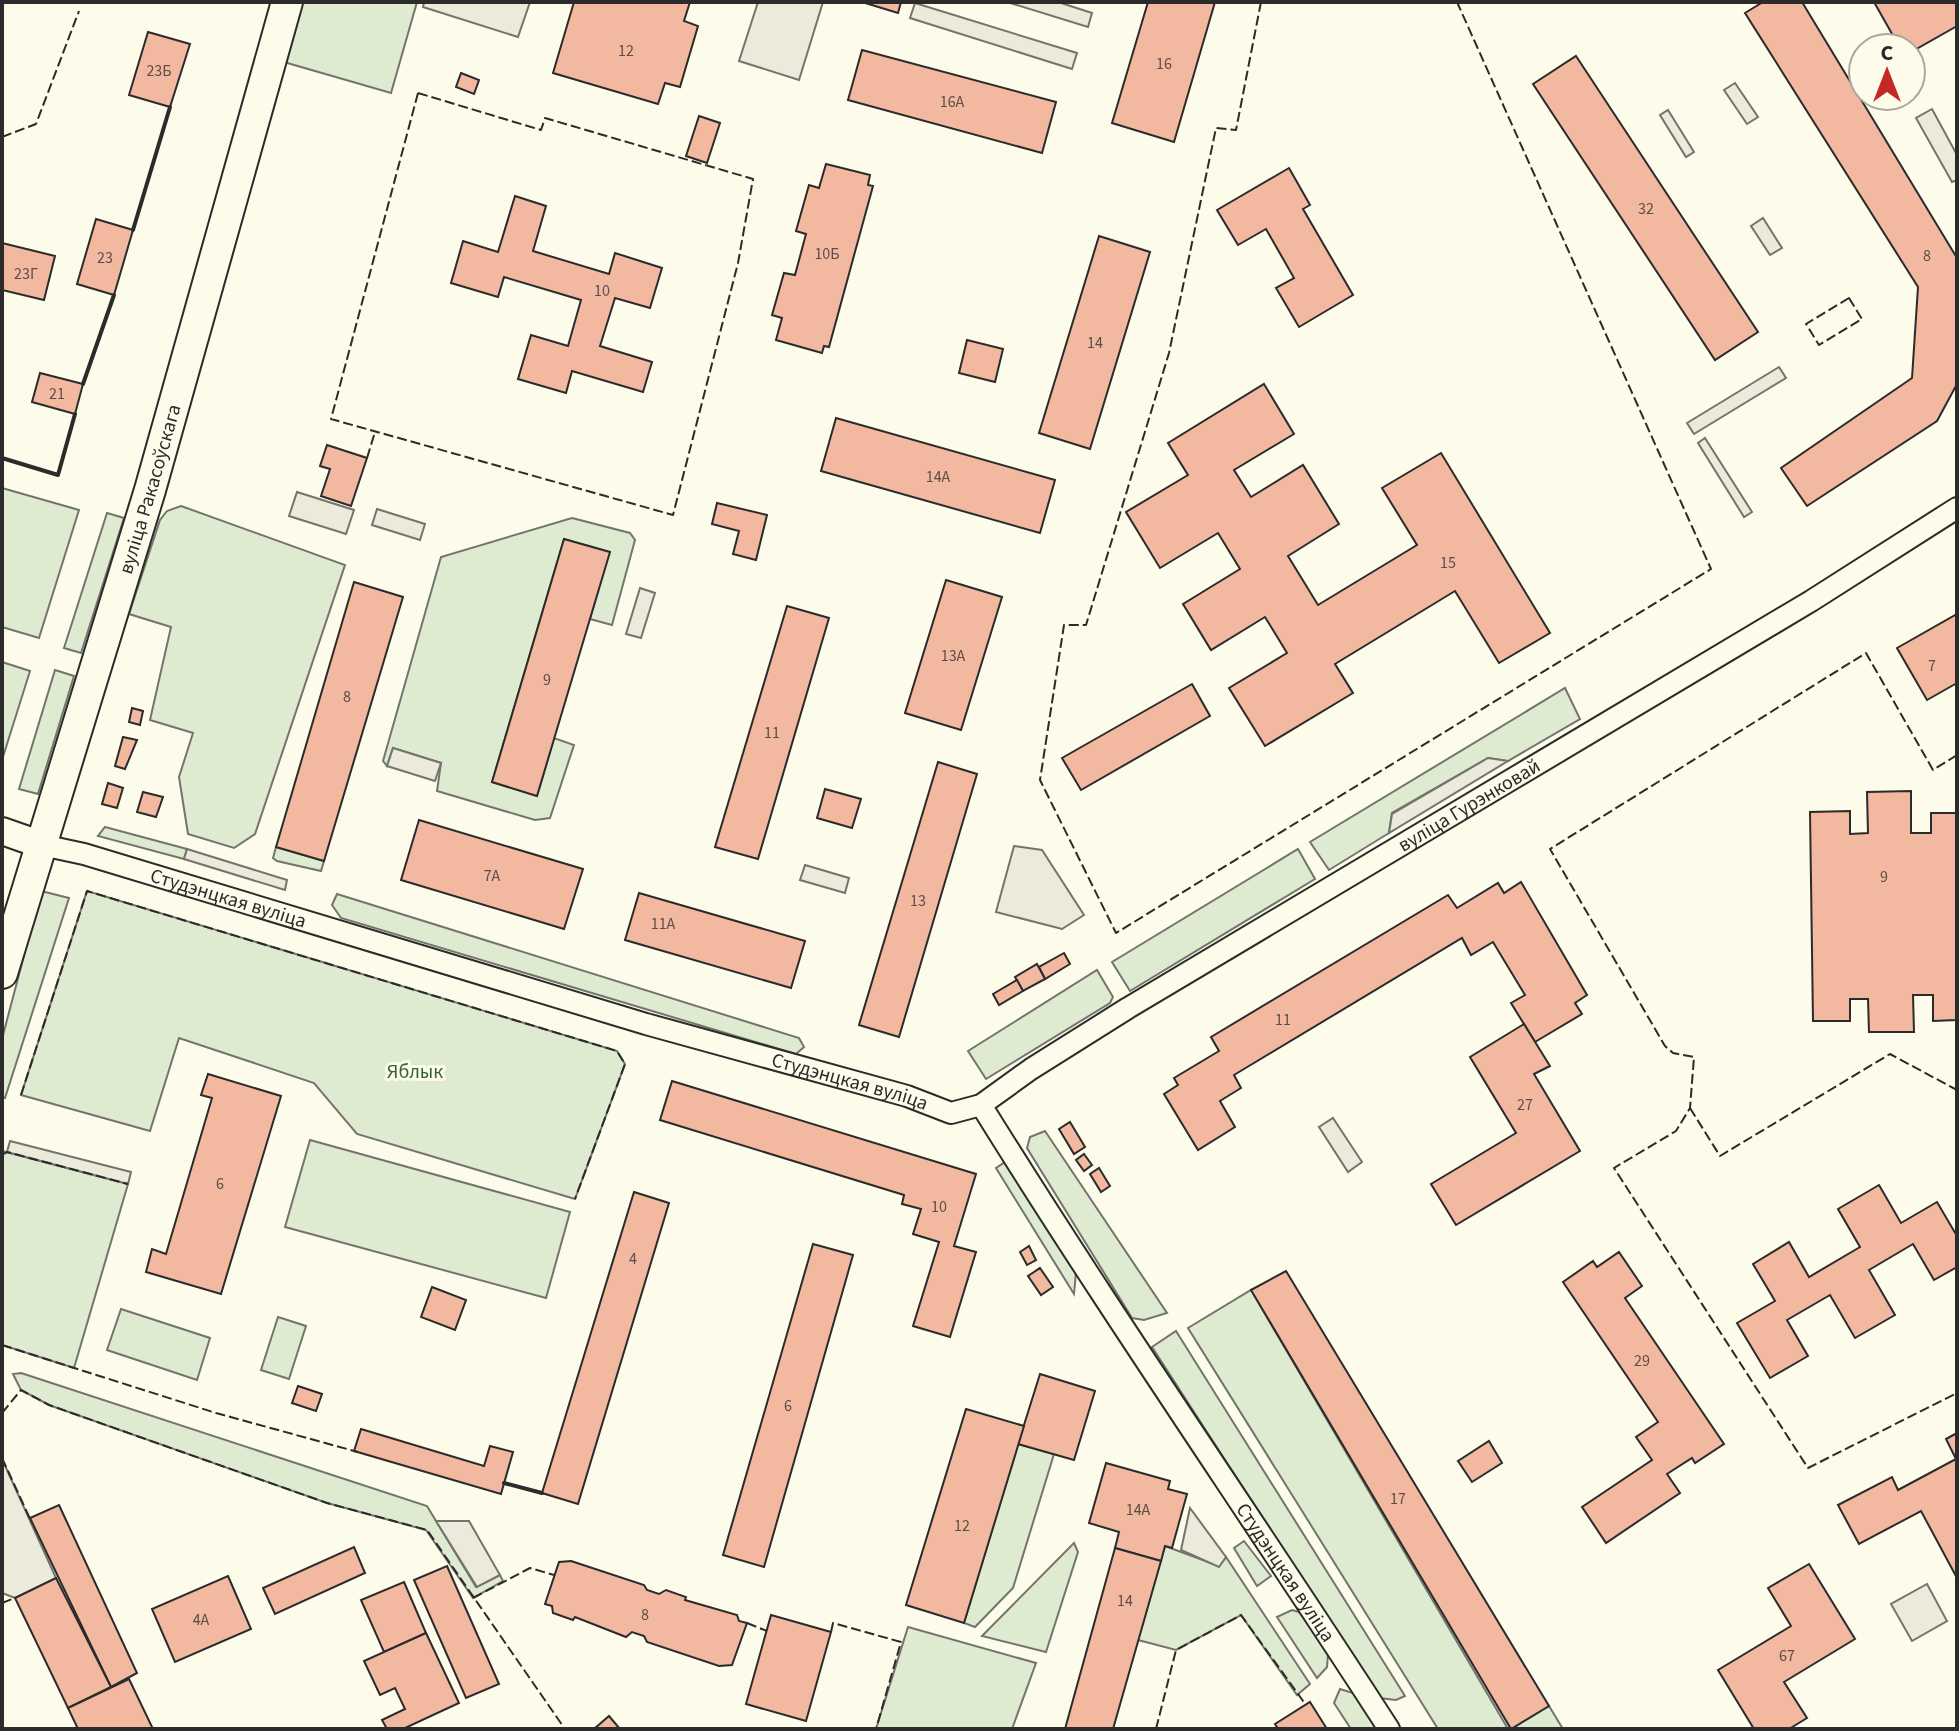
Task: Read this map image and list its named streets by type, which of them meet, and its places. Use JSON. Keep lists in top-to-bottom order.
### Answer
{
  "streets": {
    "main road": ["вуліца Ракасоўскага"],
    "street": ["вуліца Гурэнковай", "Студэнцкая вуліца"]
  },
  "crossings": [
    ["вуліца Ракасоўскага", "Студэнцкая вуліца"],
    ["вуліца Гурэнковай", "Студэнцкая вуліца"]
  ],
  "parks": ["Яблык"],
  "house_numbers": [
    "12",
    "16",
    "23Б",
    "16А",
    "32",
    "10Б",
    "8",
    "23",
    "23Г",
    "10",
    "14",
    "21",
    "14А",
    "15",
    "13А",
    "7",
    "9",
    "8",
    "11",
    "7А",
    "9",
    "13",
    "11А",
    "11",
    "27",
    "6",
    "10",
    "4",
    "29",
    "6",
    "17",
    "14А",
    "12",
    "14",
    "8",
    "4А",
    "67"
  ],
  "north": "top"
}
